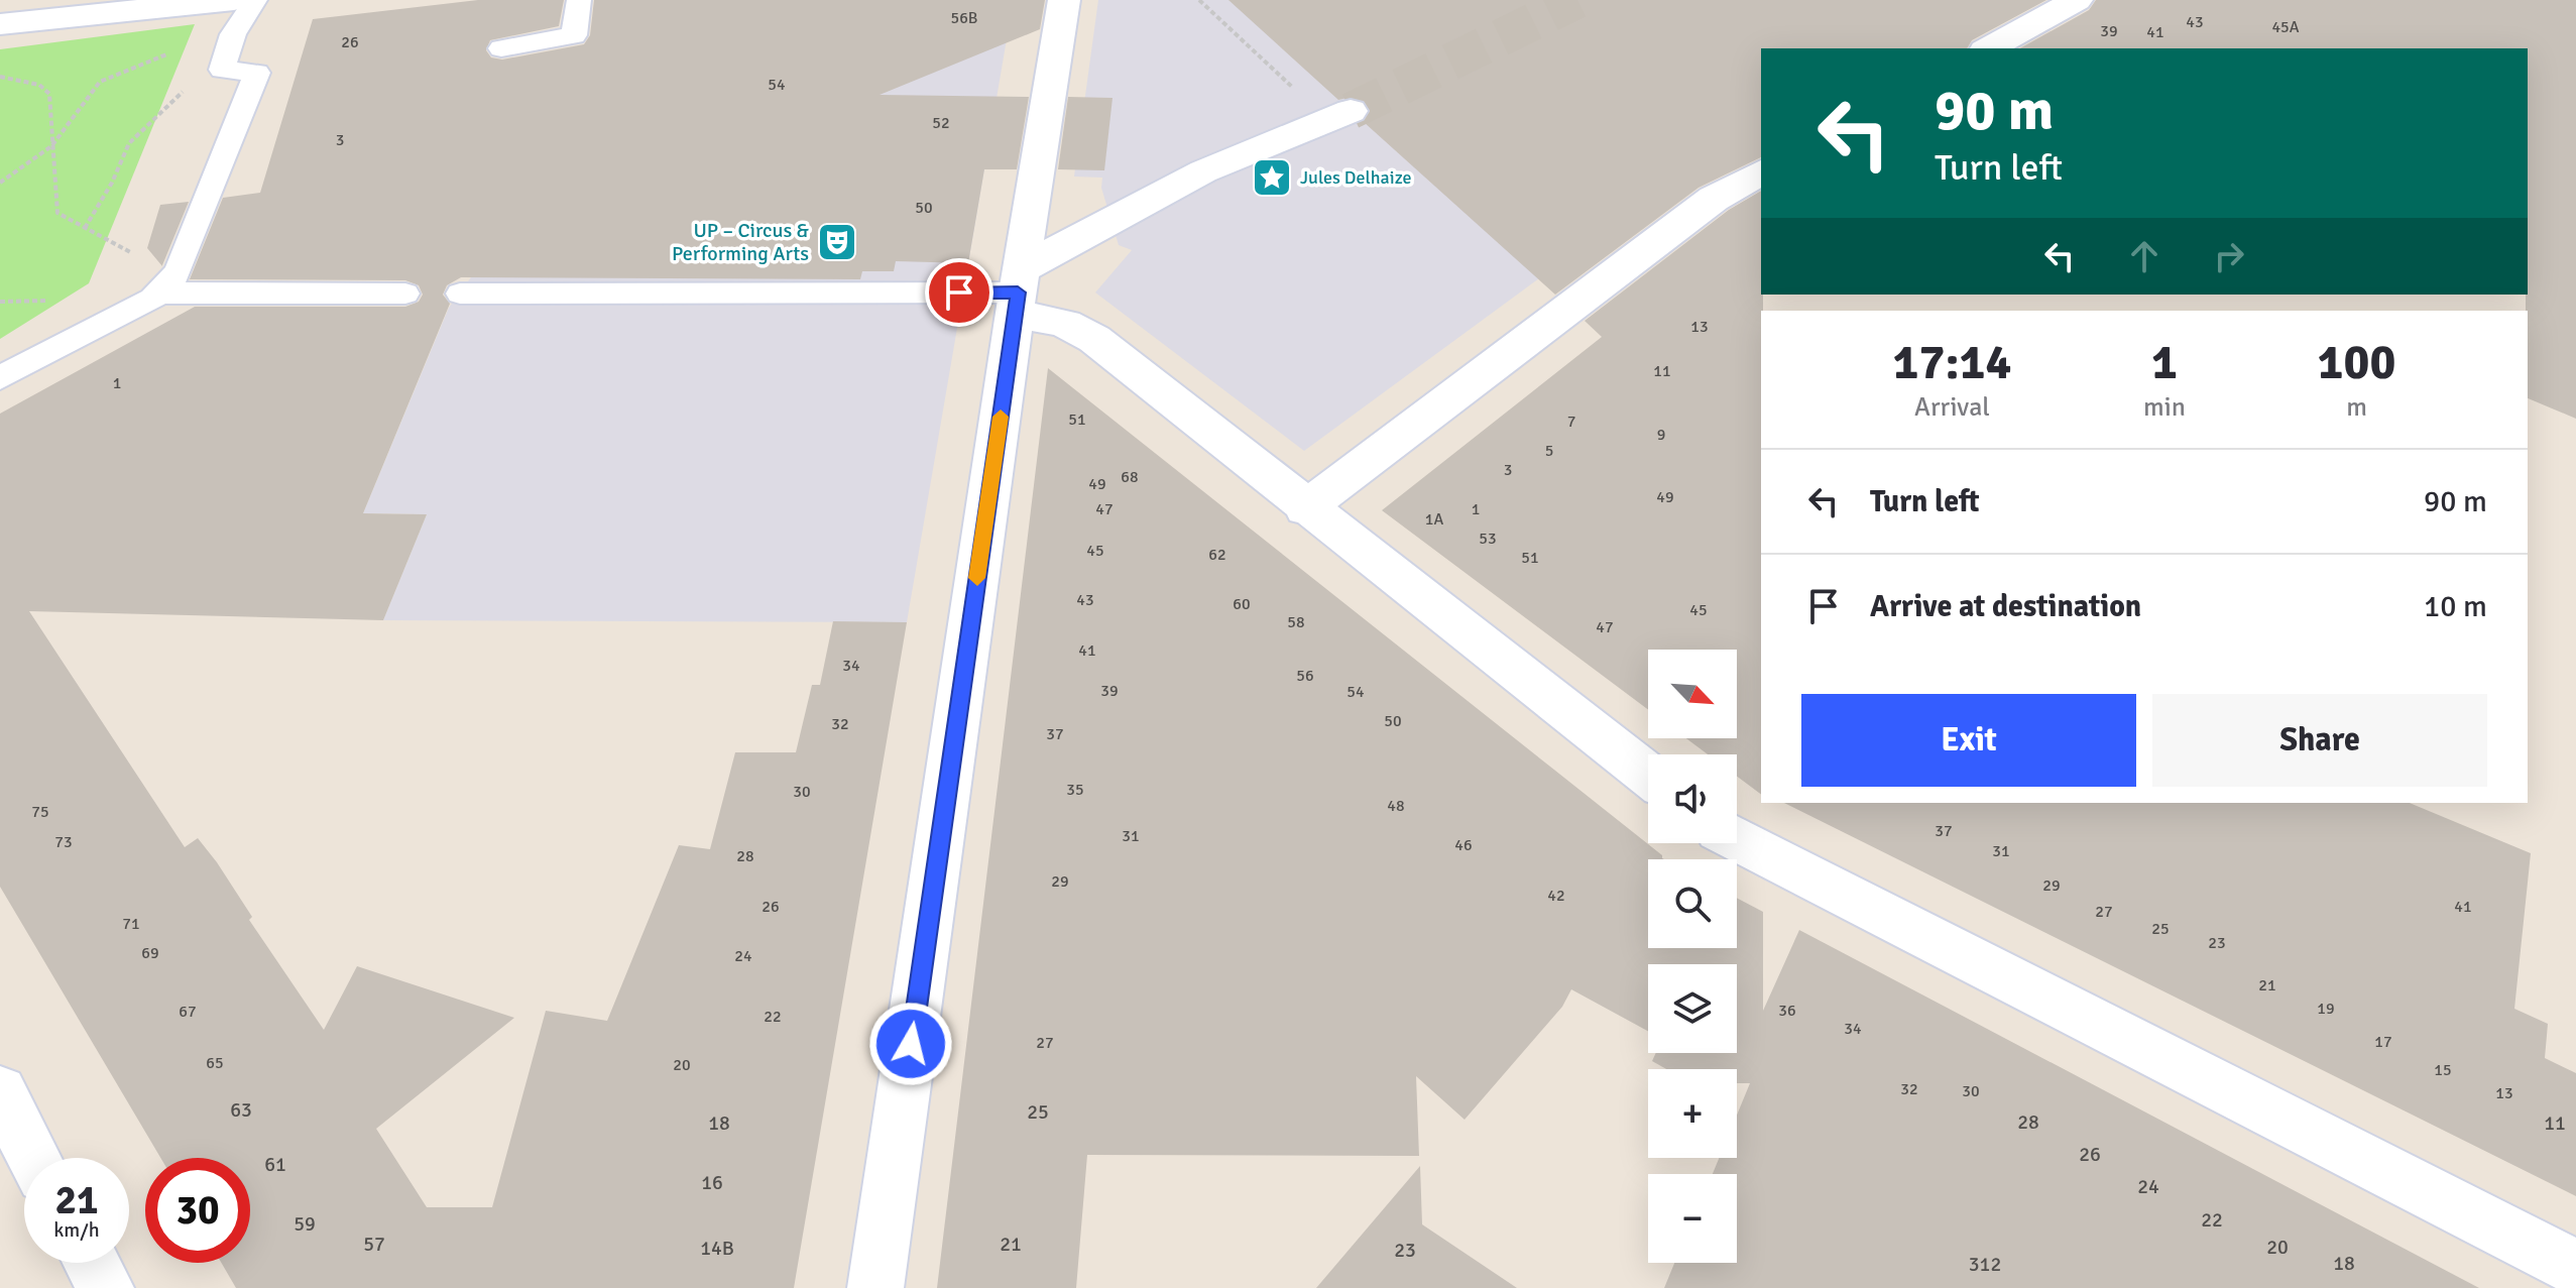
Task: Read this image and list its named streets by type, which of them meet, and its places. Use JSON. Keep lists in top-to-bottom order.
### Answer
{
  "places": {
    "place": ["Jules Delhaize"],
    "theatre": ["UP – Circus & Performing Arts"]
  },
  "house_numbers": [
    "56B",
    "43",
    "45A",
    "39",
    "41",
    "26",
    "54",
    "52",
    "3",
    "50",
    "13",
    "11",
    "1",
    "51",
    "7",
    "9",
    "5",
    "3",
    "68",
    "49",
    "49",
    "47",
    "1",
    "1A",
    "53",
    "45",
    "62",
    "51",
    "43",
    "60",
    "45",
    "58",
    "47",
    "41",
    "34",
    "56",
    "39",
    "54",
    "50",
    "32",
    "37",
    "35",
    "30",
    "48",
    "75",
    "37",
    "31",
    "73",
    "46",
    "31",
    "28",
    "29",
    "29",
    "42",
    "26",
    "41",
    "27",
    "71",
    "25",
    "23",
    "69",
    "24",
    "21",
    "19",
    "36",
    "67",
    "22",
    "34",
    "17",
    "27",
    "65",
    "20",
    "15",
    "32",
    "30",
    "13",
    "63",
    "25",
    "28",
    "18",
    "11",
    "26",
    "61",
    "16",
    "24",
    "22",
    "59",
    "57",
    "21",
    "20",
    "14B",
    "23",
    "18",
    "312"
  ],
  "north": "bottom right",
  "page": {
    "turn": ["90 m", "Turn left"],
    "eta": [
      "17:14",
      "Arrival",
      "1",
      "min",
      "100",
      "m"
    ],
    "list": [
      {
        "name": "Turn left",
        "value": "90 m"
      },
      {
        "name": "Arrive at destination",
        "value": "10 m"
      }
    ],
    "map_buttons": ["+", "−"],
    "buttons": ["Exit", "Share"],
    "speed": "21 km/h",
    "limit": "30"
  }
}
